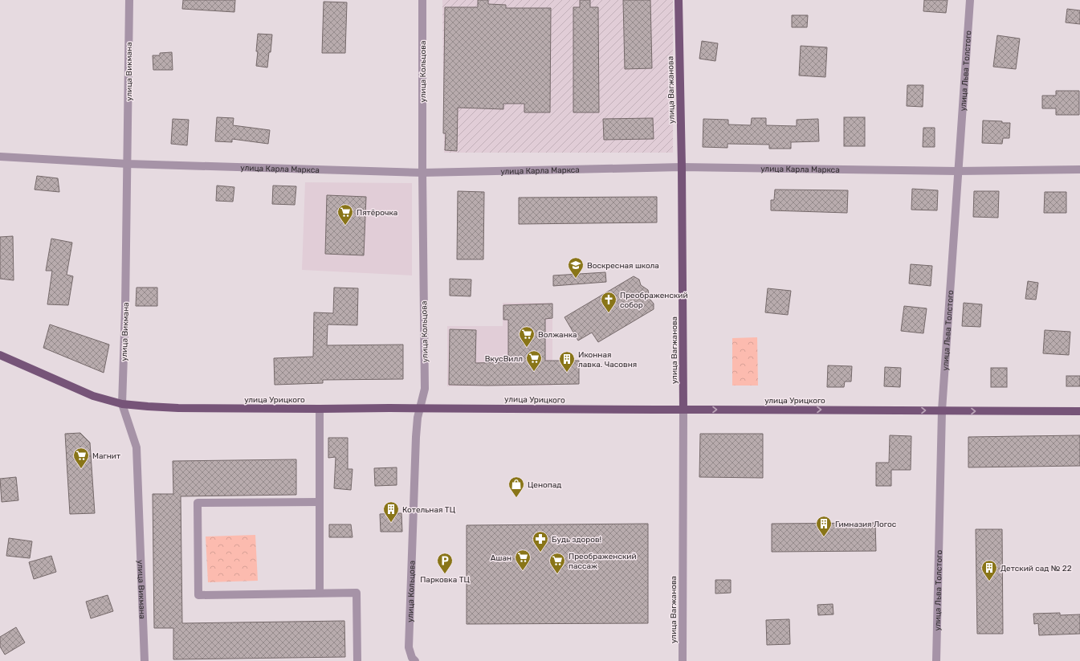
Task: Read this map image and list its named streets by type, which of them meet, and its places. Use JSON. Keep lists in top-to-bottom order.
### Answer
{
  "streets": {
    "main road": ["улица Вагжанова", "улица Урицкого"],
    "street": [
      "улица Льва Толстого",
      "улица Викмана",
      "улица Кольцова",
      "улица Карла Маркса"
    ]
  },
  "crossings": [
    ["улица Льва Толстого", "улица Карла Маркса"],
    ["улица Льва Толстого", "улица Урицкого"],
    ["улица Викмана", "улица Карла Маркса"],
    ["улица Викмана", "улица Урицкого"],
    ["улица Кольцова", "улица Карла Маркса"],
    ["улица Кольцова", "улица Урицкого"],
    ["улица Вагжанова", "улица Карла Маркса"],
    ["улица Вагжанова", "улица Урицкого"]
  ],
  "one_way": ["улица Урицкого"],
  "places": {
    "supermarket": [
      "Пятёрочка",
      "Волжанка",
      "ВкусВилл",
      "Магнит",
      "Ашан",
      "Преображенский пассаж"
    ],
    "school or university": ["Воскресная школа"],
    "church": ["Преображенский собор"],
    "building": [
      "Иконная лавка. Часовня",
      "Котельная ТЦ",
      "Гимназия Логос",
      "Детский сад № 22"
    ],
    "shop": ["Ценопад"],
    "pharmacy": ["Будь здоров!"],
    "parking": ["Парковка ТЦ"]
  }
}
